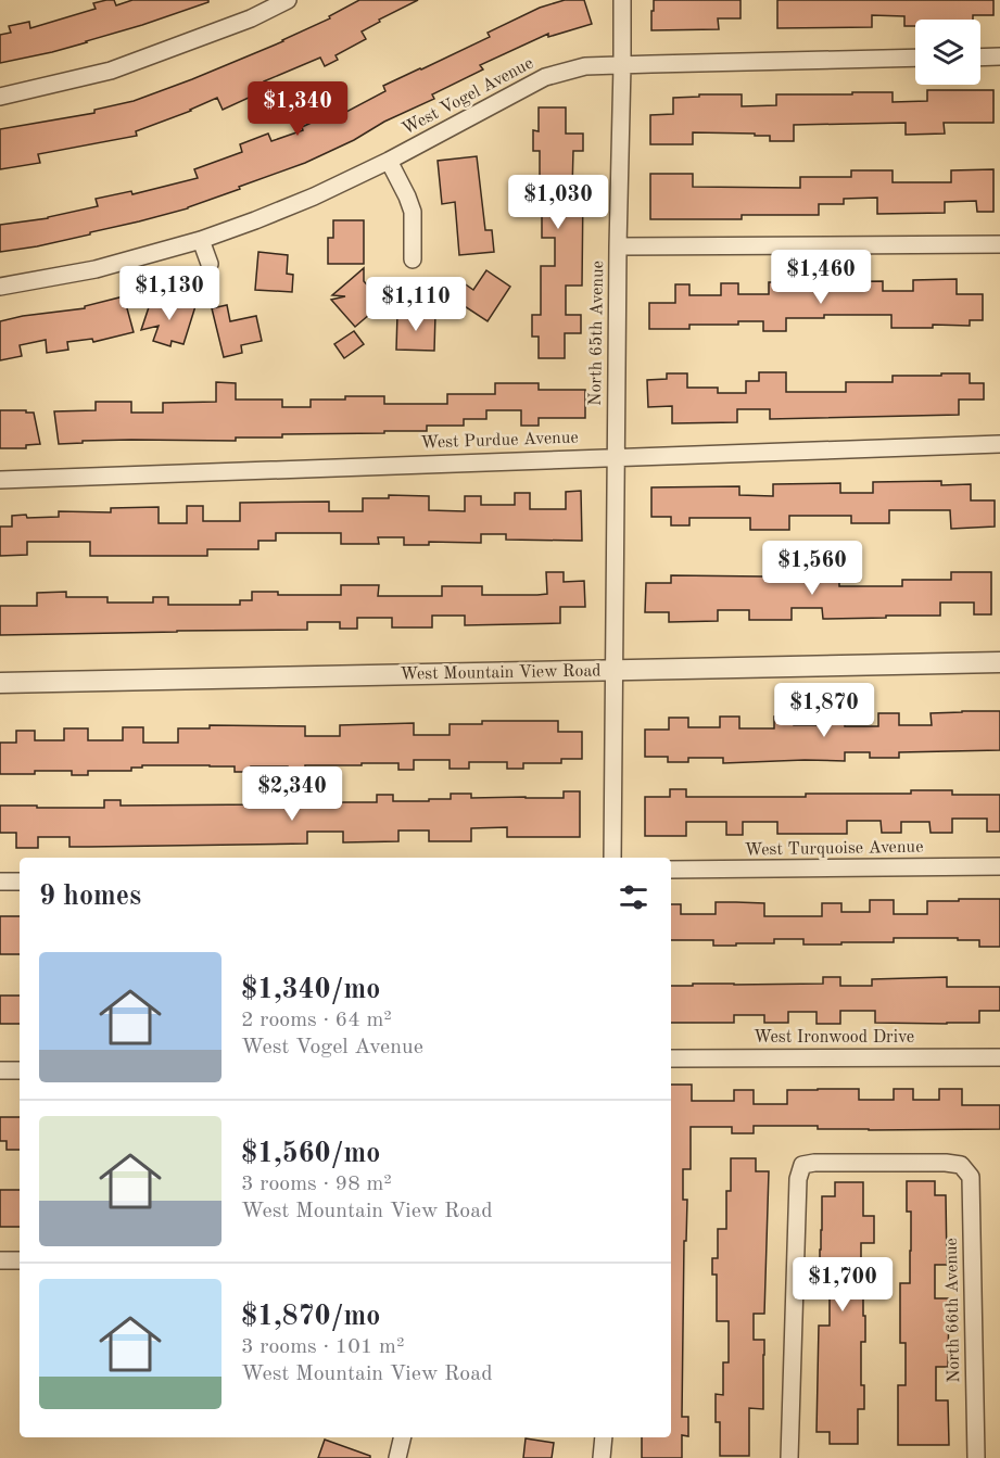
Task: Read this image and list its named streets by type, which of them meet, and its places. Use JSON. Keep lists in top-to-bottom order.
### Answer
{
  "streets": {
    "street": [
      "West Vogel Avenue",
      "North 65th Avenue",
      "West Purdue Avenue",
      "West Mountain View Road",
      "West Turquoise Avenue",
      "West Ironwood Drive",
      "North 66th Avenue"
    ]
  },
  "crossings": [
    ["West Vogel Avenue", "North 65th Avenue"],
    ["North 65th Avenue", "West Purdue Avenue"],
    ["North 65th Avenue", "West Mountain View Road"]
  ],
  "page": {
    "price": [
      "$1,340",
      "$1,030",
      "$1,460",
      "$1,130",
      "$1,110",
      "$1,560",
      "$1,870",
      "$2,340",
      "$1,700"
    ],
    "heading": "9 homes",
    "list": [
      {
        "name": "$1,340/mo",
        "note": "2 rooms · 64 m² · West Vogel Avenue"
      },
      {
        "name": "$1,560/mo",
        "note": "3 rooms · 98 m² · West Mountain View Road"
      },
      {
        "name": "$1,870/mo",
        "note": "3 rooms · 101 m² · West Mountain View Road"
      }
    ]
  }
}
